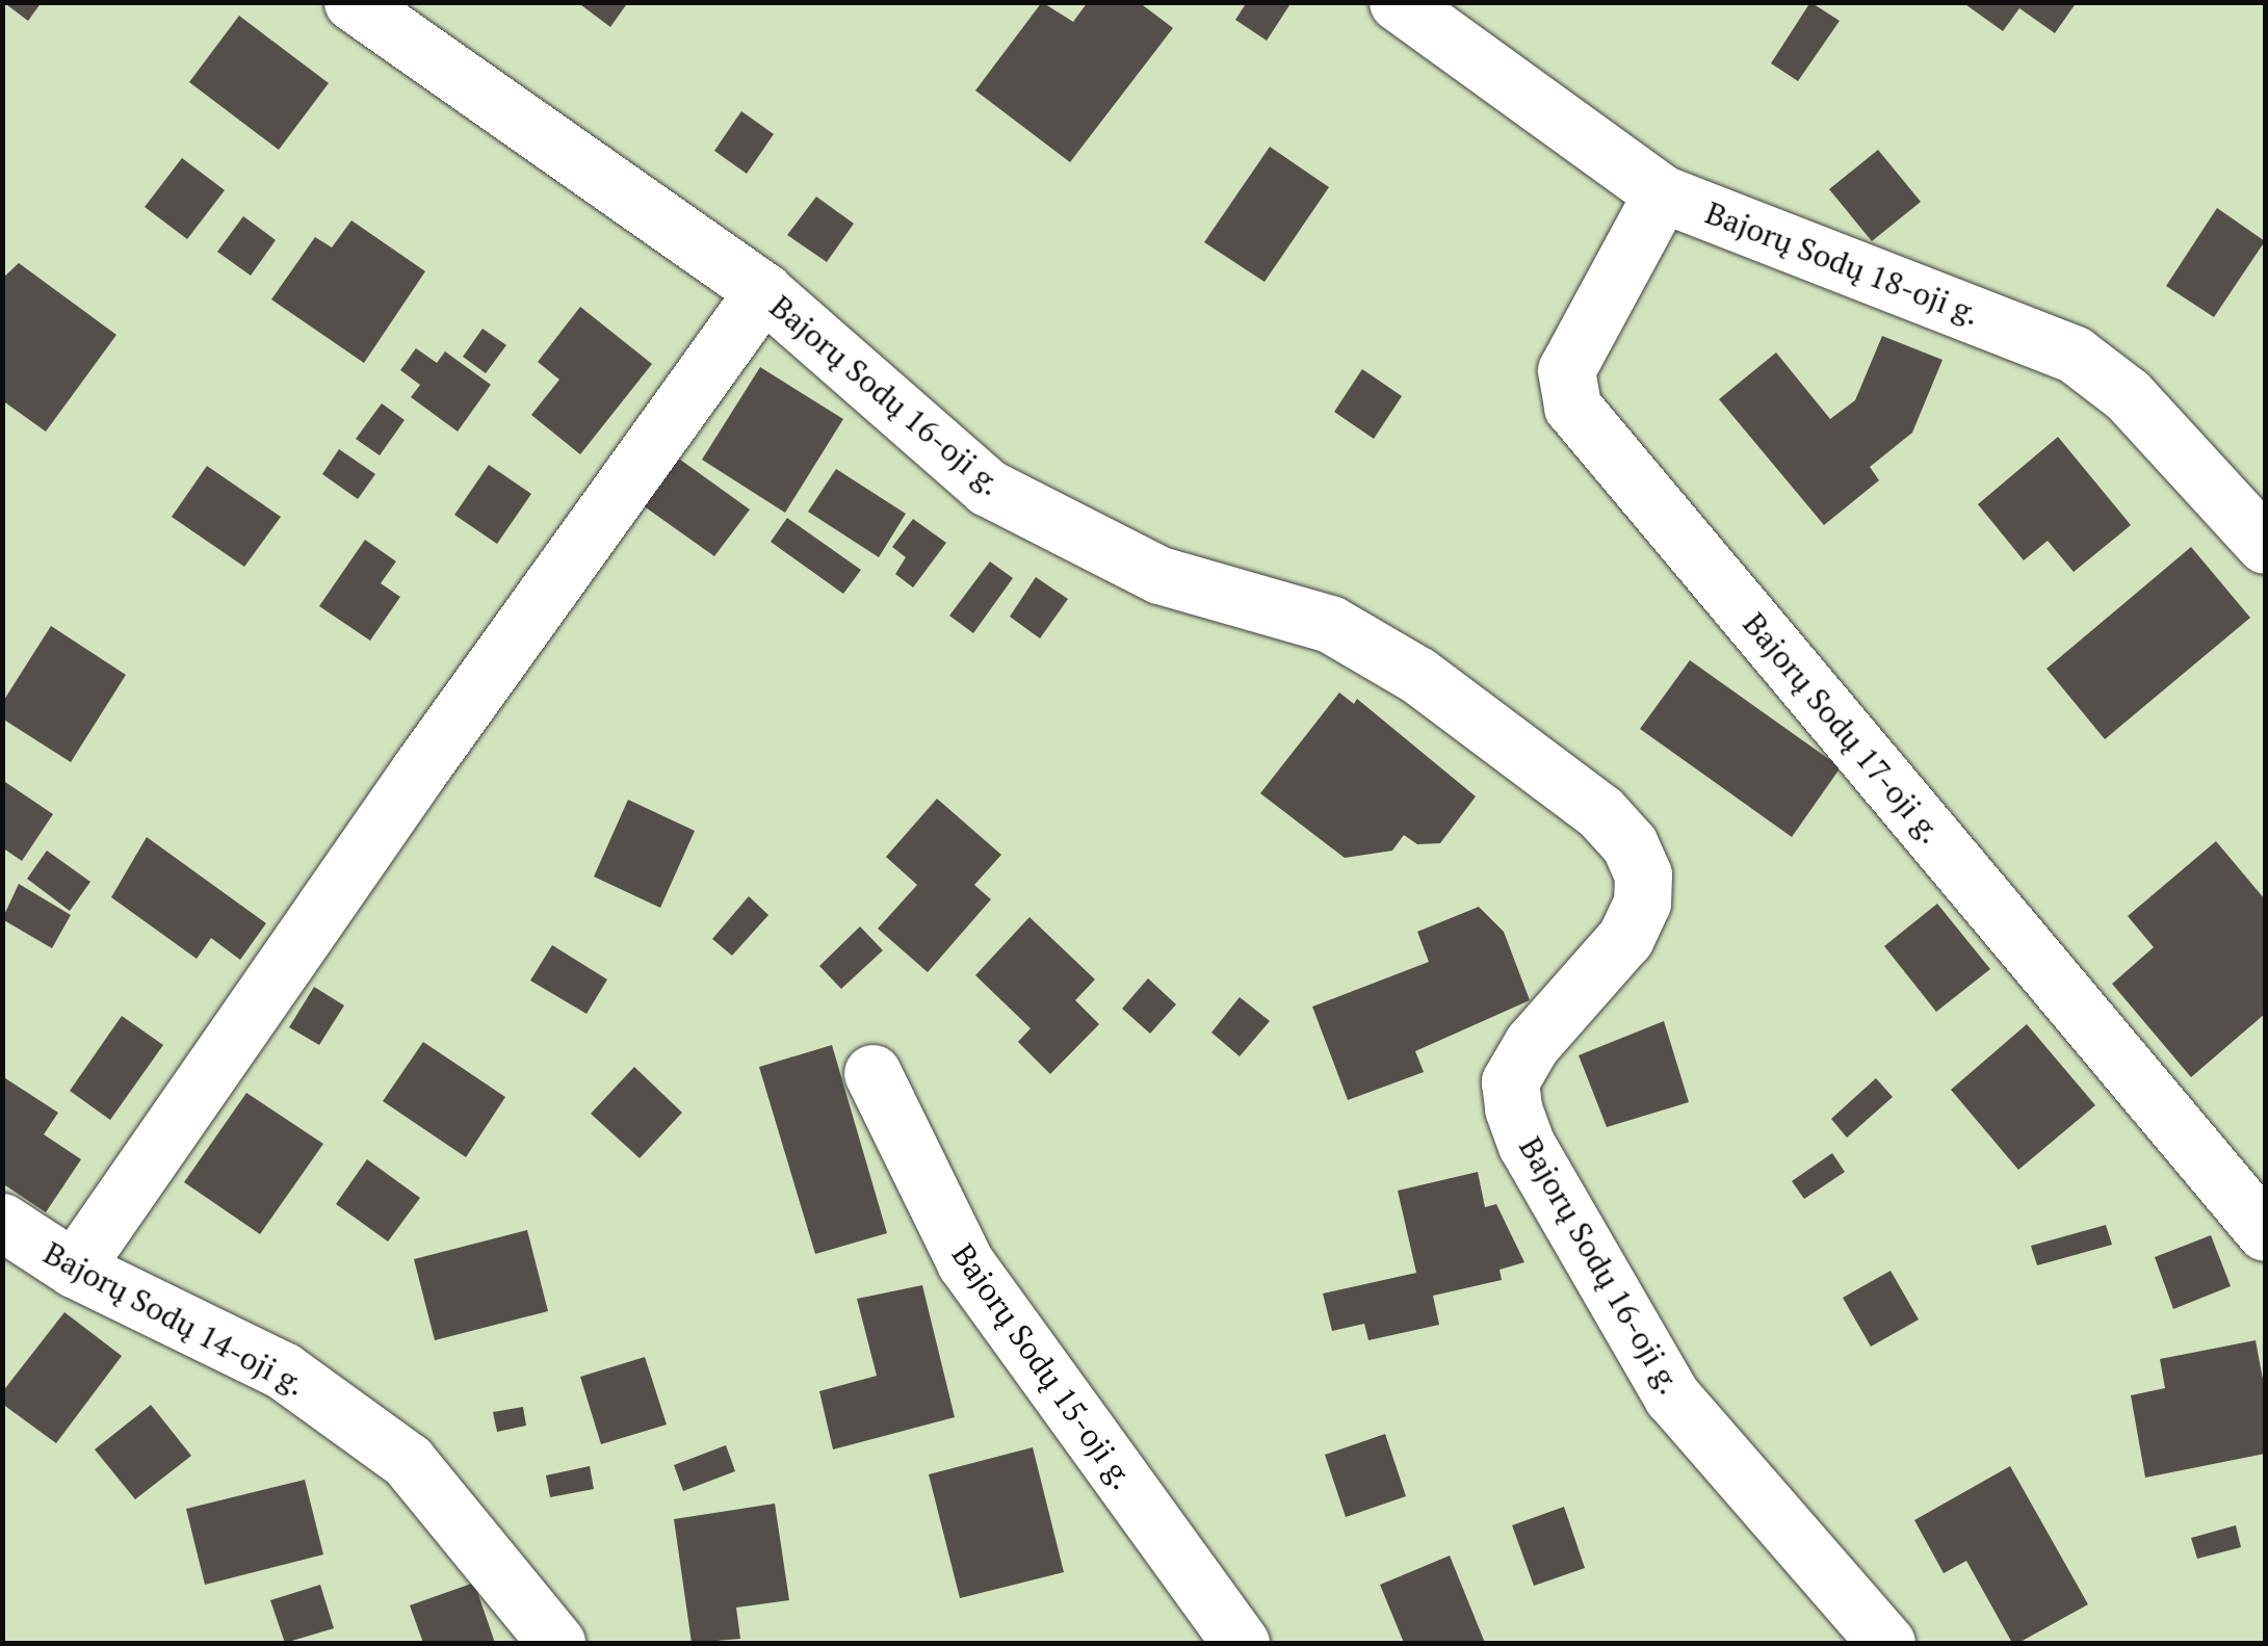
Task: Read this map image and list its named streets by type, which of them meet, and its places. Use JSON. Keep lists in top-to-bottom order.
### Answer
{
  "streets": {
    "street": [
      "Bajorų Sodų 18-oji g.",
      "Bajorų Sodų 16-oji g.",
      "Bajorų Sodų 17-oji g.",
      "Bajorų Sodų 14-oji g.",
      "Bajorų Sodų 15-oji g."
    ]
  },
  "crossings": [
    ["Bajorų Sodų 18-oji g.", "Bajorų Sodų 17-oji g."]
  ]
}
